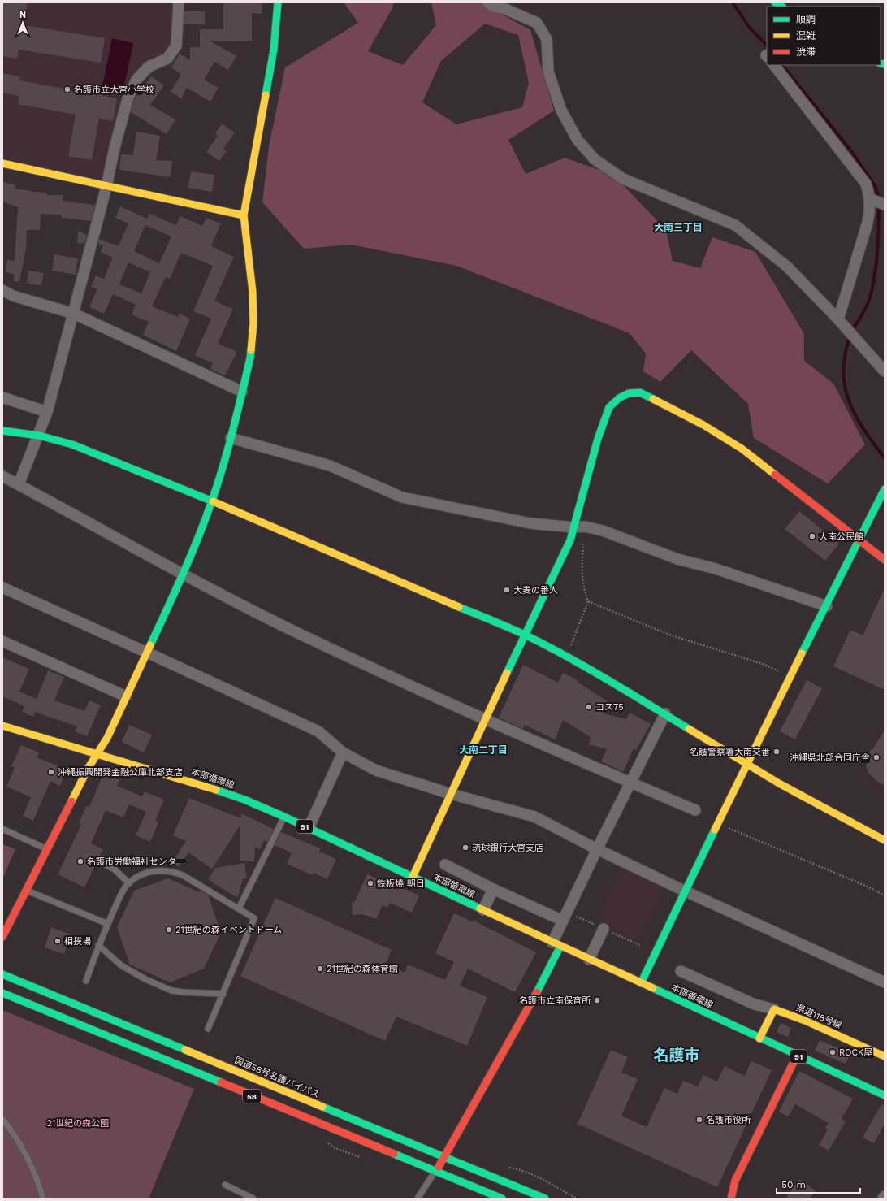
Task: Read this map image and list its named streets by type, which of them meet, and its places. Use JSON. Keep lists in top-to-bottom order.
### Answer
{
  "streets": {
    "main road": [
      "本部循環線",
      "91",
      "県道118号線",
      "国道58号名護バイパス",
      "58"
    ]
  },
  "districts": ["大南三丁目", "大南二丁目", "名護市"],
  "parks": ["21世紀の森公園"],
  "places": [
    "名護市立大宮小学校",
    "大南公民館",
    "大麦の番人",
    "コス75",
    "名護警察署大南交番",
    "沖縄県北部合同庁舎",
    "沖縄振興開発金融公庫北部支店",
    "琉球銀行大宮支店",
    "名護市労働福祉センター",
    "鉄板燒 朝日",
    "21世紀の森イベントドーム",
    "相撲場",
    "21世紀の森体育館",
    "名護市立南保育所",
    "ROCK屋",
    "名護市役所"
  ],
  "legend": ["順調", "混雑", "渋滞"],
  "scale_bar": "50 m",
  "north": "top"
}
